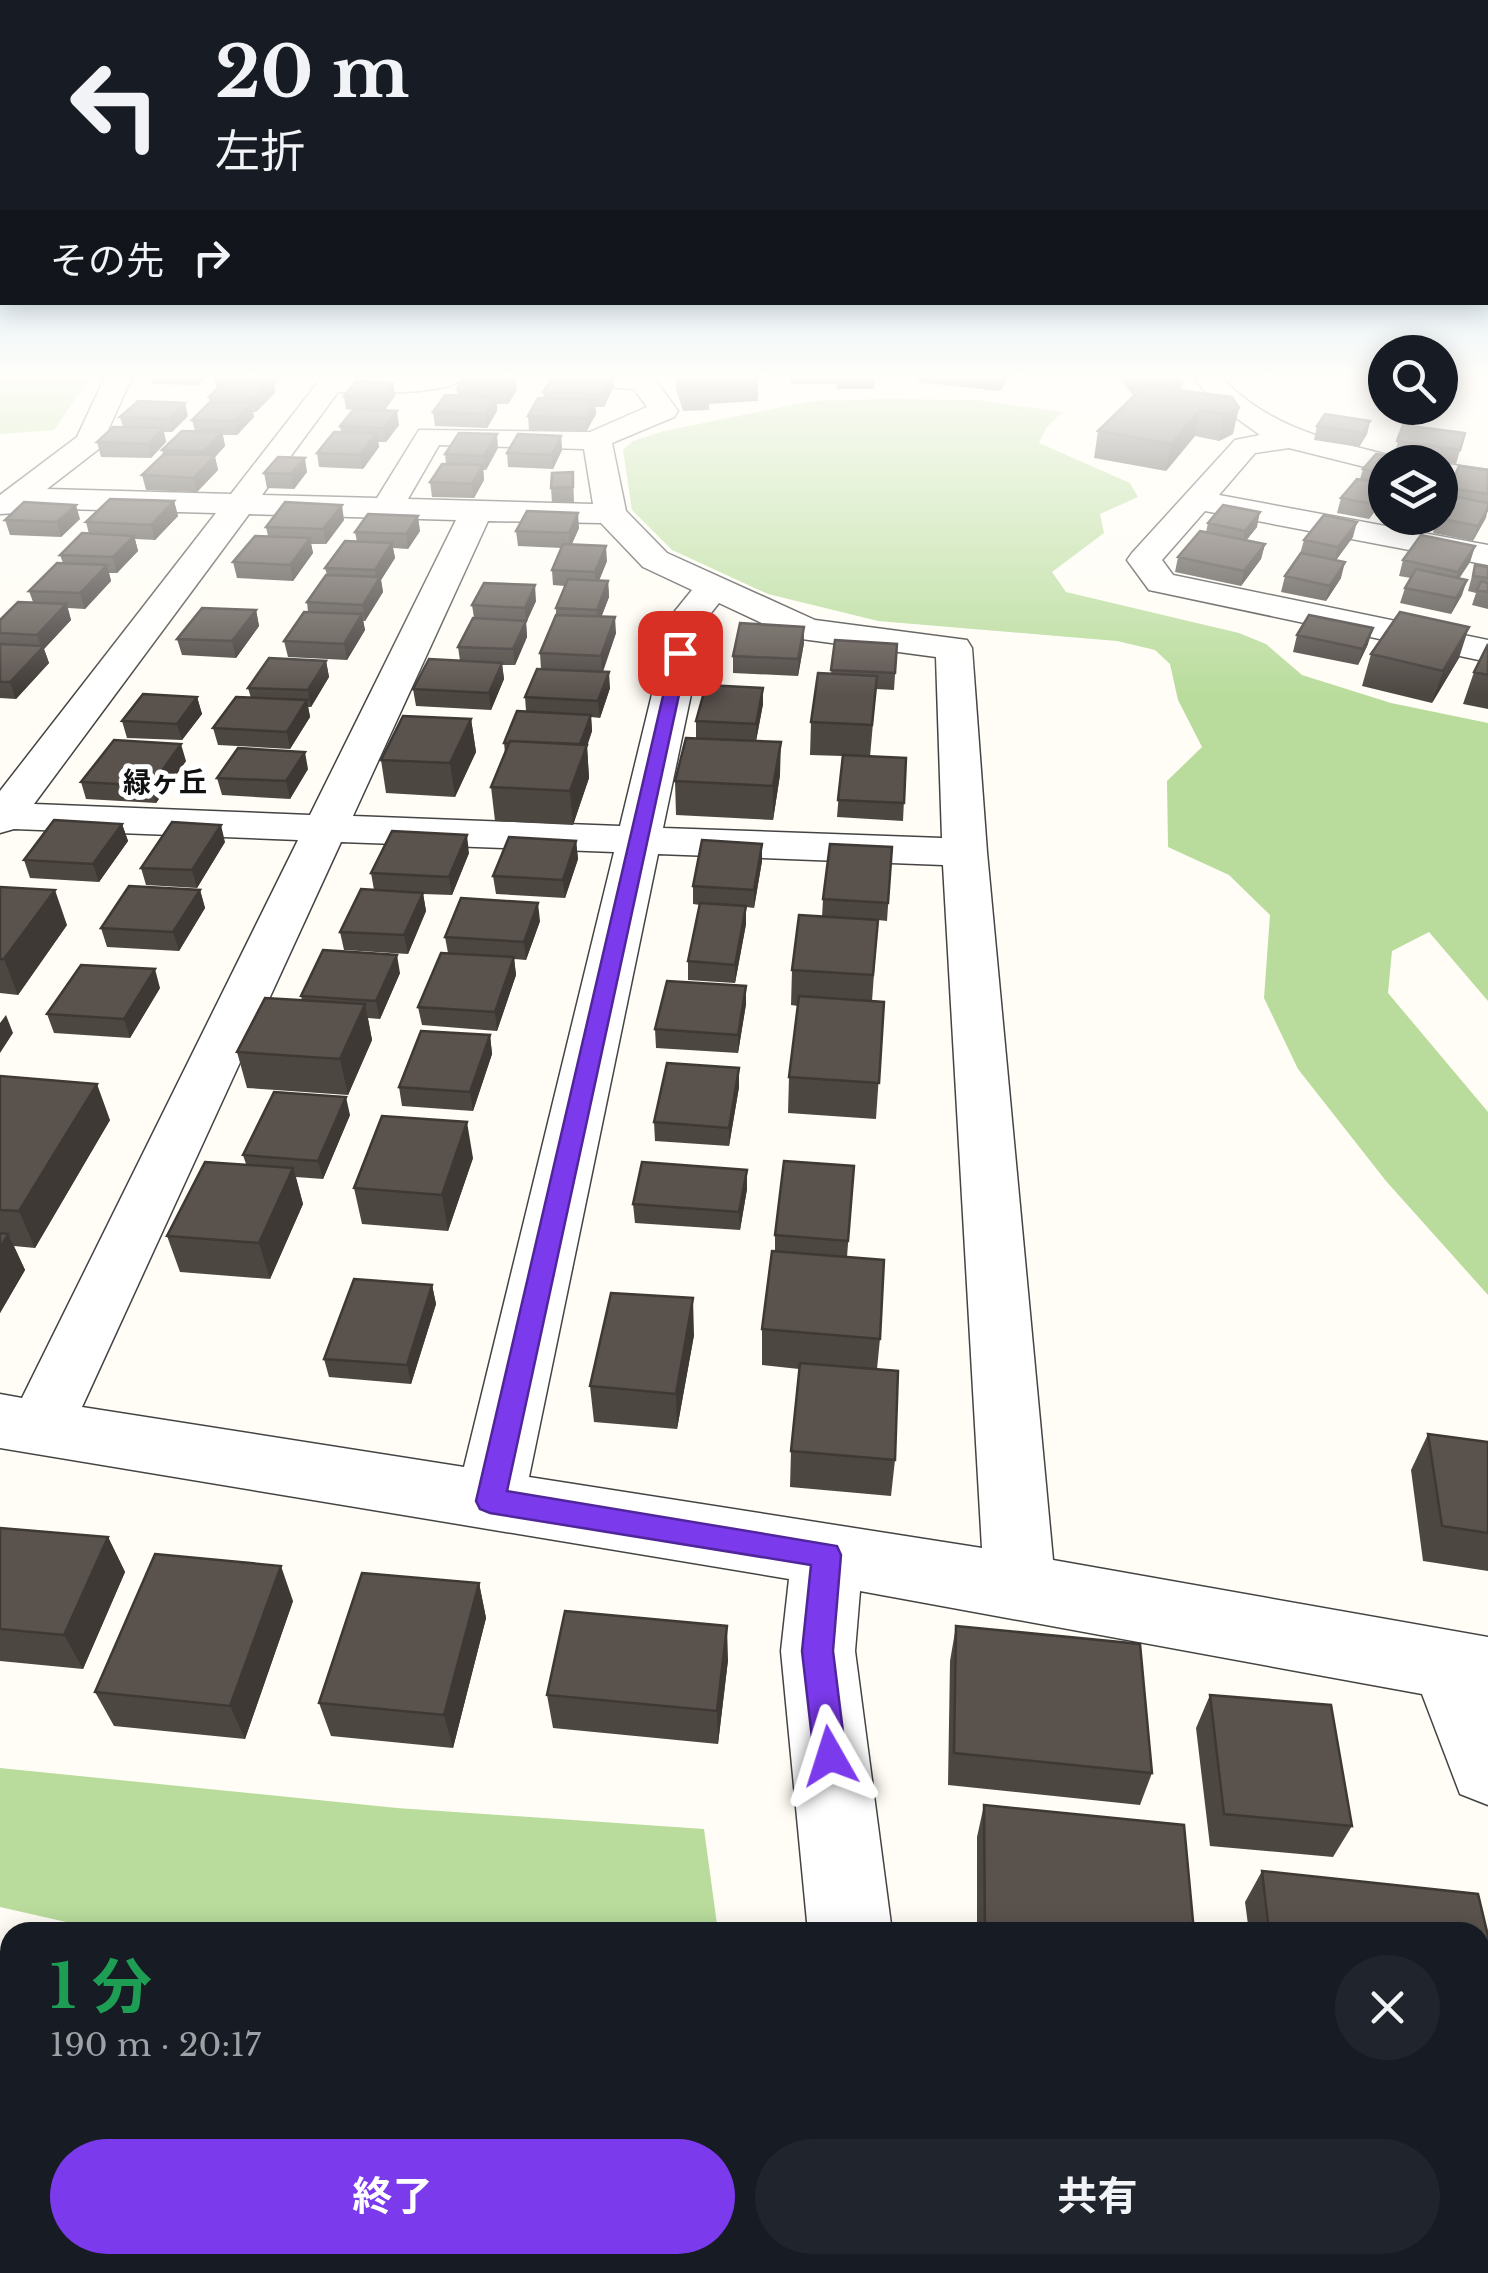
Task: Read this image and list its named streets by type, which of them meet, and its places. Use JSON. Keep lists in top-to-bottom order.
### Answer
{
  "districts": ["緑ヶ丘"],
  "page": {
    "turn": ["20 m", "左折"],
    "then": "その先",
    "heading": ["1 分", "190 m · 20:17"],
    "buttons": ["終了", "共有"]
  }
}
